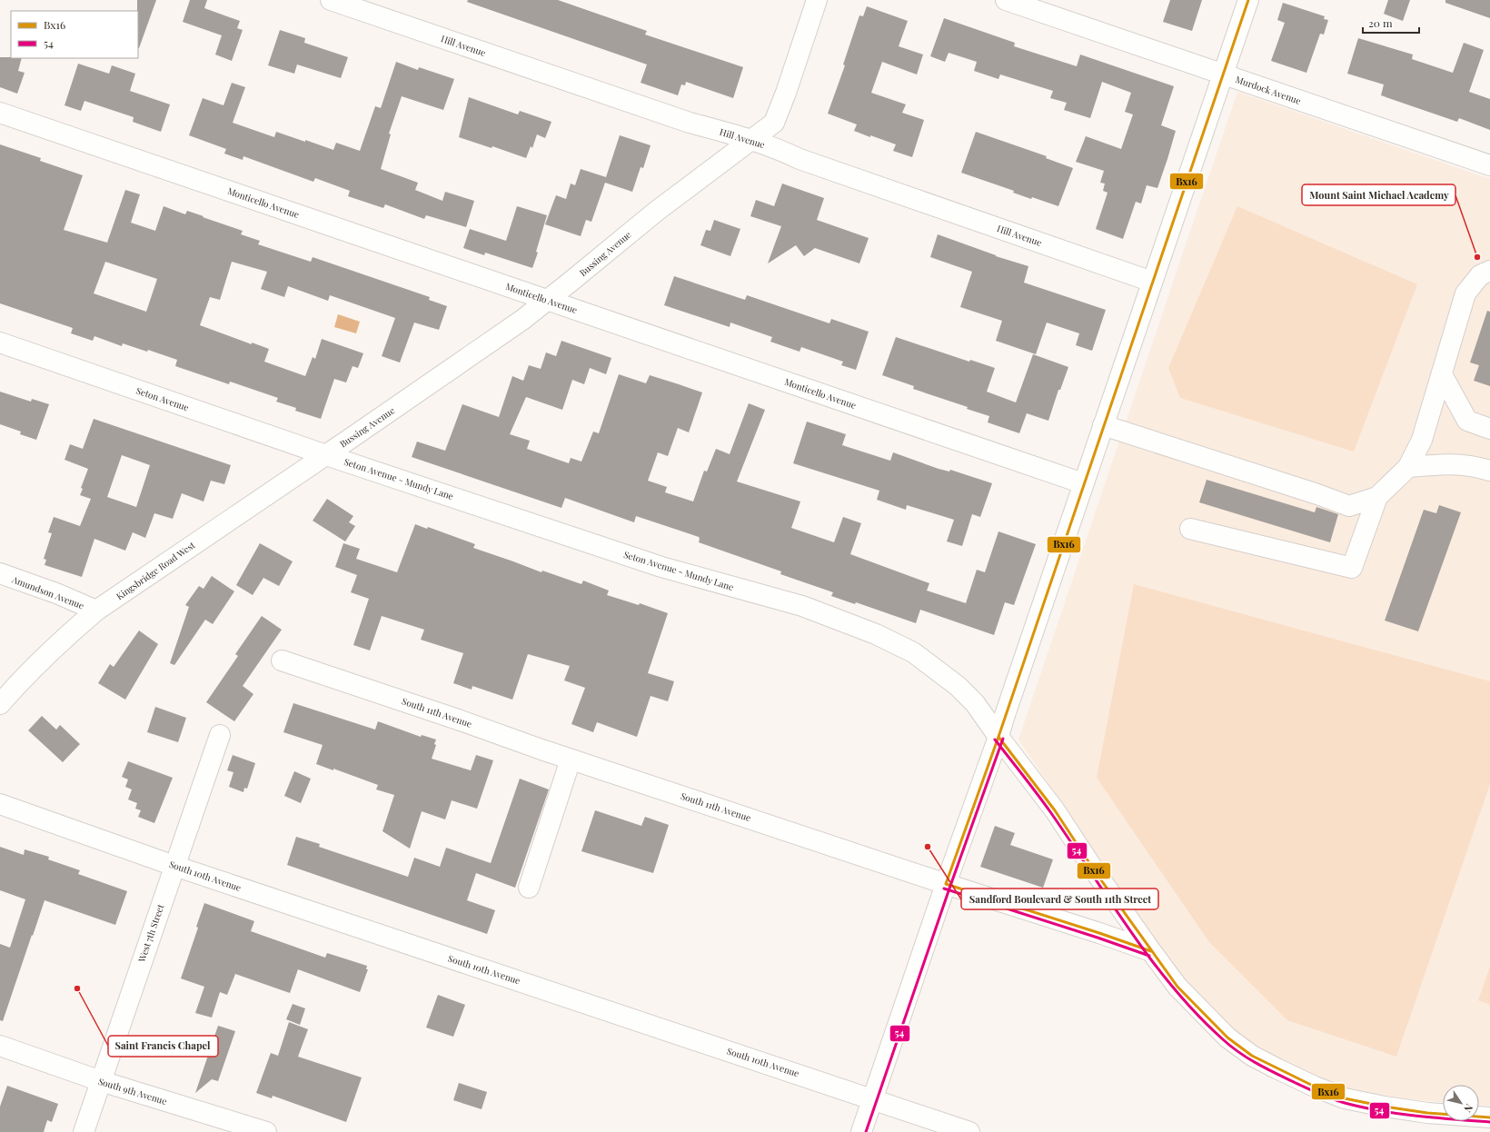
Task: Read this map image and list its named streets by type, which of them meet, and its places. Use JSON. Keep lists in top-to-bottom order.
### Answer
{
  "streets": {
    "street": [
      "Hill Avenue",
      "Murdock Avenue",
      "Monticello Avenue",
      "Bussing Avenue",
      "Seton Avenue",
      "Seton Avenue - Mundy Lane",
      "Kingsbridge Road West",
      "Amundson Avenue",
      "South 11th Avenue",
      "South 10th Avenue",
      "West 7th Street",
      "South 9th Avenue"
    ]
  },
  "crossings": [
    ["Hill Avenue", "Bussing Avenue"],
    ["Monticello Avenue", "Bussing Avenue"],
    ["Bussing Avenue", "Seton Avenue"],
    ["Bussing Avenue", "Seton Avenue - Mundy Lane"],
    ["Bussing Avenue", "Kingsbridge Road West"],
    ["Seton Avenue", "Seton Avenue - Mundy Lane"],
    ["Seton Avenue", "Kingsbridge Road West"],
    ["Seton Avenue - Mundy Lane", "Kingsbridge Road West"],
    ["Seton Avenue - Mundy Lane", "South 11th Avenue"],
    ["Kingsbridge Road West", "Amundson Avenue"],
    ["South 10th Avenue", "West 7th Street"],
    ["West 7th Street", "South 9th Avenue"]
  ],
  "places": ["Mount Saint Michael Academy", "Sandford Boulevard & South 11th Street", "Saint Francis Chapel"],
  "lines": ["transit line Bx16", "transit line 54"],
  "legend": ["Bx16", "54"],
  "scale_bar": "20 m",
  "north": "bottom right"
}
